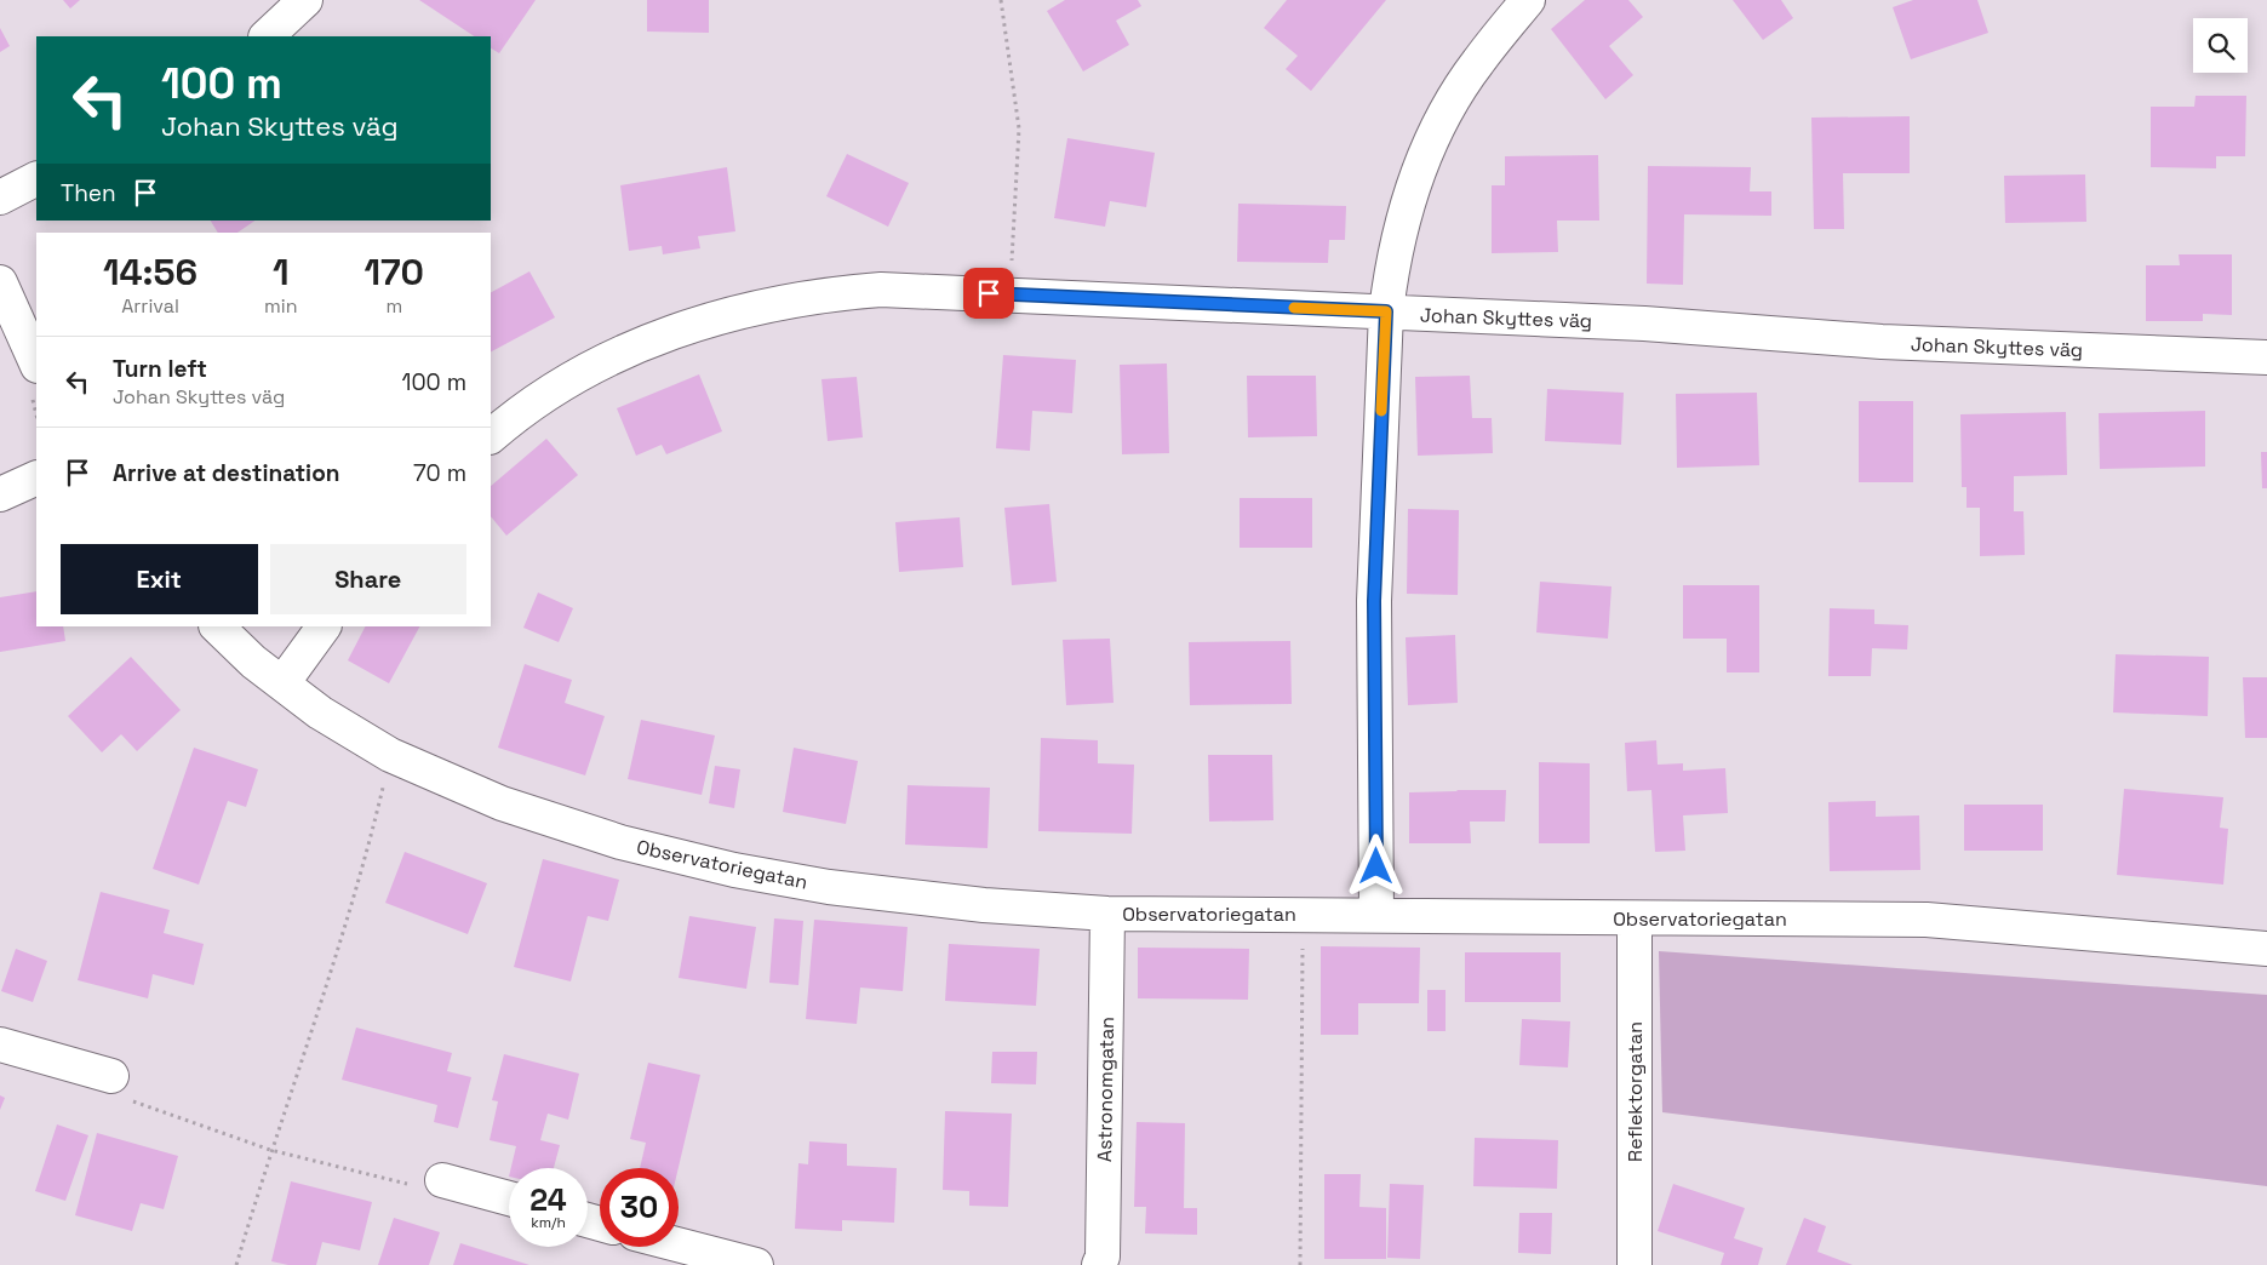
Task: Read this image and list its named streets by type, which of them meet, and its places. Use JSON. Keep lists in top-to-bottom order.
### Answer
{
  "streets": {
    "street": [
      "Johan Skyttes väg",
      "Observatoriegatan",
      "Astronomgatan",
      "Reflektorgatan"
    ]
  },
  "crossings": [
    ["Observatoriegatan", "Astronomgatan"],
    ["Observatoriegatan", "Reflektorgatan"]
  ],
  "page": {
    "turn": ["100 m", "Johan Skyttes väg"],
    "then": "Then",
    "eta": [
      "14:56",
      "Arrival",
      "1",
      "min",
      "170",
      "m"
    ],
    "list": [
      {
        "name": "Turn left",
        "note": "Johan Skyttes väg",
        "value": "100 m"
      },
      {
        "name": "Arrive at destination",
        "value": "70 m"
      }
    ],
    "buttons": ["Exit", "Share"],
    "speed": "24 km/h",
    "limit": "30"
  }
}
